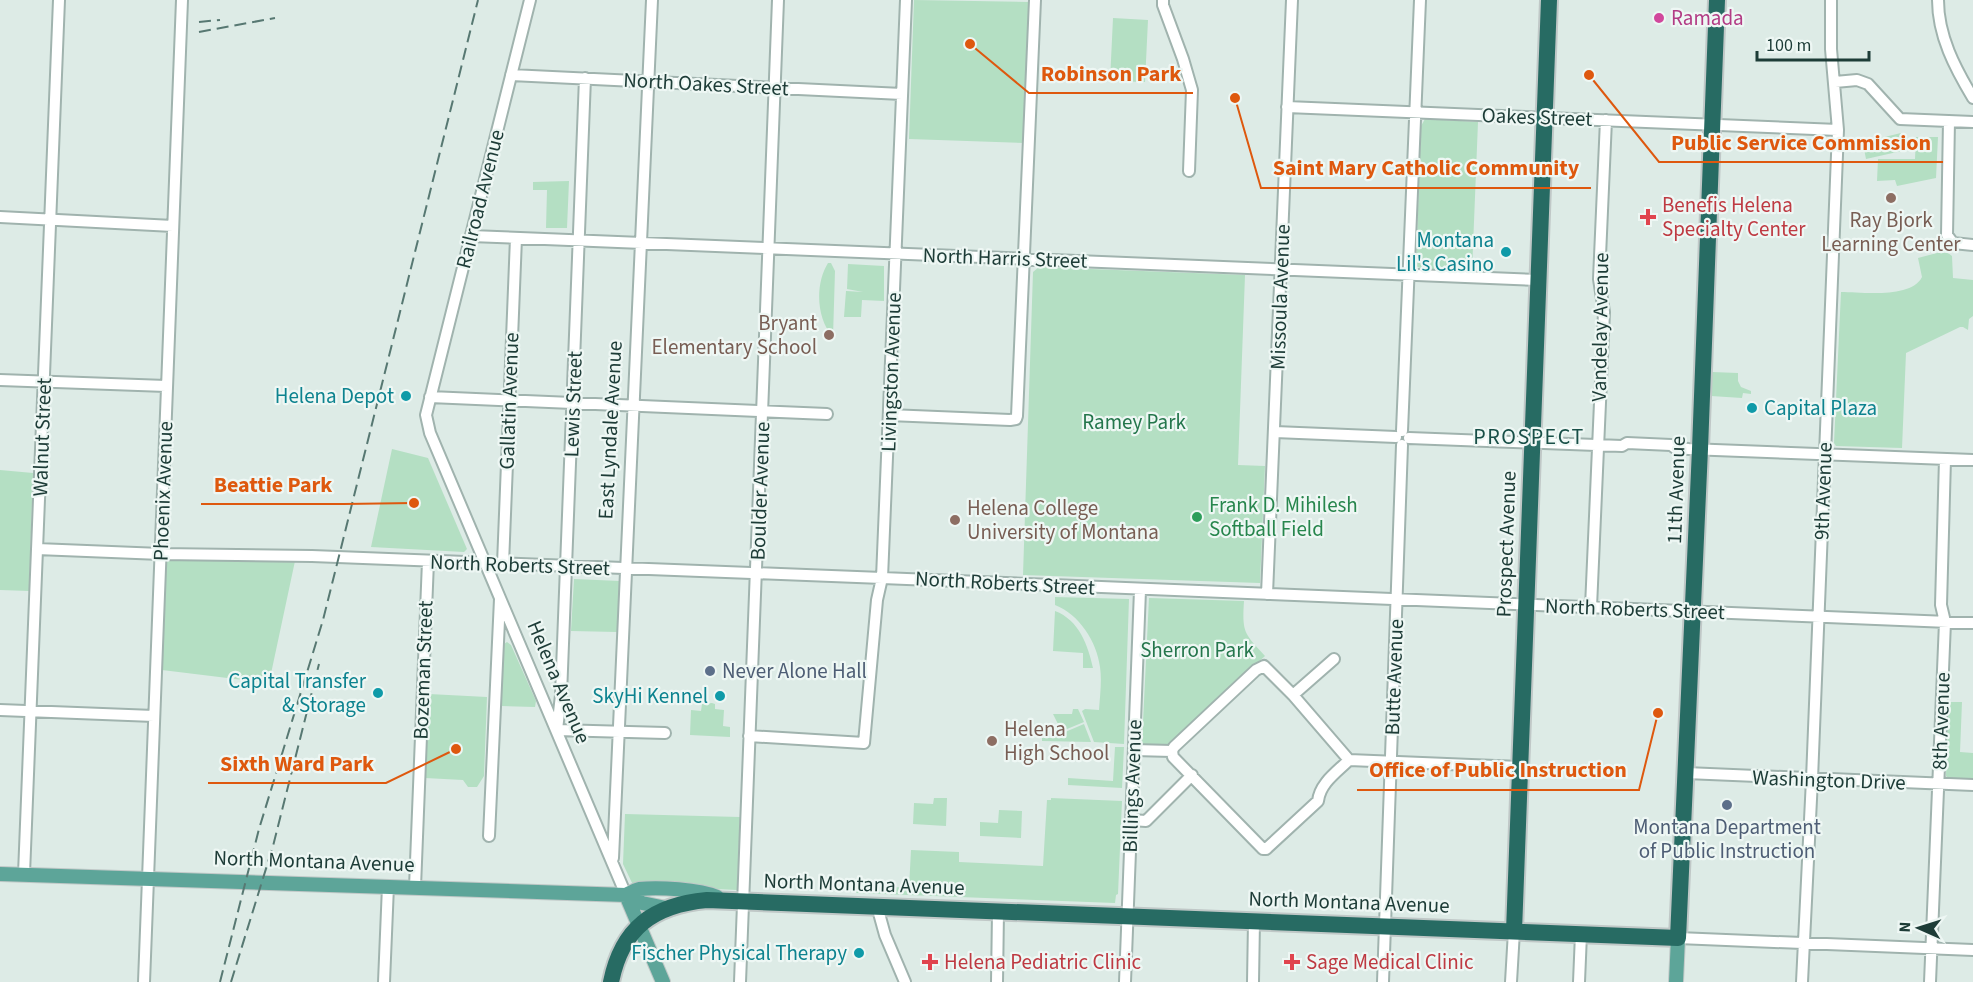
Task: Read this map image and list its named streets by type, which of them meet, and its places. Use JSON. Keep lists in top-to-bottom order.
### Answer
{
  "streets": {
    "highway": ["11th Avenue", "Prospect Avenue", "North Montana Avenue"],
    "main road": ["Helena Avenue"],
    "street": [
      "North Oakes Street",
      "Oakes Street",
      "Railroad Avenue",
      "North Harris Street",
      "Missoula Avenue",
      "Vandelay Avenue",
      "Livingston Avenue",
      "Gallatin Avenue",
      "Lewis Street",
      "East Lyndale Avenue",
      "Walnut Street",
      "Phoenix Avenue",
      "Boulder Avenue",
      "9th Avenue",
      "North Roberts Street",
      "Bozeman Street",
      "Butte Avenue",
      "8th Avenue",
      "Washington Drive",
      "Billings Avenue"
    ]
  },
  "crossings": [
    ["North Oakes Street", "Railroad Avenue"],
    ["North Oakes Street", "Livingston Avenue"],
    ["North Oakes Street", "Lewis Street"],
    ["North Oakes Street", "East Lyndale Avenue"],
    ["North Oakes Street", "Boulder Avenue"],
    ["Oakes Street", "Vandelay Avenue"],
    ["Oakes Street", "11th Avenue"],
    ["Oakes Street", "9th Avenue"],
    ["Oakes Street", "Prospect Avenue"],
    ["Oakes Street", "Butte Avenue"],
    ["Railroad Avenue", "North Harris Street"],
    ["Railroad Avenue", "Helena Avenue"],
    ["North Harris Street", "Missoula Avenue"],
    ["North Harris Street", "Livingston Avenue"],
    ["North Harris Street", "Gallatin Avenue"],
    ["North Harris Street", "Lewis Street"],
    ["North Harris Street", "East Lyndale Avenue"],
    ["North Harris Street", "Boulder Avenue"],
    ["North Harris Street", "Prospect Avenue"],
    ["North Harris Street", "Butte Avenue"],
    ["Missoula Avenue", "North Roberts Street"],
    ["Vandelay Avenue", "North Roberts Street"],
    ["Livingston Avenue", "Boulder Avenue"],
    ["Livingston Avenue", "North Roberts Street"],
    ["Gallatin Avenue", "North Roberts Street"],
    ["Lewis Street", "North Roberts Street"],
    ["Lewis Street", "Helena Avenue"],
    ["East Lyndale Avenue", "North Roberts Street"],
    ["East Lyndale Avenue", "Helena Avenue"],
    ["Walnut Street", "North Roberts Street"],
    ["Walnut Street", "North Montana Avenue"],
    ["11th Avenue", "North Roberts Street"],
    ["11th Avenue", "Washington Drive"],
    ["11th Avenue", "North Montana Avenue"],
    ["Phoenix Avenue", "North Roberts Street"],
    ["Phoenix Avenue", "North Montana Avenue"],
    ["Boulder Avenue", "North Roberts Street"],
    ["Boulder Avenue", "North Montana Avenue"],
    ["9th Avenue", "North Roberts Street"],
    ["9th Avenue", "Washington Drive"],
    ["9th Avenue", "North Montana Avenue"],
    ["Prospect Avenue", "North Roberts Street"],
    ["Prospect Avenue", "North Montana Avenue"],
    ["North Roberts Street", "Bozeman Street"],
    ["North Roberts Street", "Butte Avenue"],
    ["North Roberts Street", "Helena Avenue"],
    ["North Roberts Street", "8th Avenue"],
    ["North Roberts Street", "Billings Avenue"],
    ["Bozeman Street", "North Montana Avenue"],
    ["Butte Avenue", "North Montana Avenue"],
    ["Helena Avenue", "North Montana Avenue"],
    ["8th Avenue", "Washington Drive"],
    ["8th Avenue", "North Montana Avenue"],
    ["Billings Avenue", "North Montana Avenue"]
  ],
  "districts": ["PROSPECT"],
  "parks": ["Ramey Park", "Sherron Park"],
  "places": {
    "other": [
      "Ramada",
      "Robinson Park",
      "Public Service Commission",
      "Saint Mary Catholic Community",
      "Ray Bjork Learning Center",
      "Montana Lil's Casino",
      "Bryant Elementary School",
      "Helena Depot",
      "Capital Plaza",
      "Beattie Park",
      "Frank D. Mihilesh Softball Field",
      "Helena College University of Montana",
      "Never Alone Hall",
      "Capital Transfer & Storage",
      "SkyHi Kennel",
      "Office of Public Instruction",
      "Helena High School",
      "Sixth Ward Park",
      "Montana Department of Public Instruction",
      "Fischer Physical Therapy"
    ],
    "health": ["Benefis Helena Specialty Center", "Helena Pediatric Clinic", "Sage Medical Clinic"]
  },
  "scale_bar": "100 m",
  "north": "left"
}
